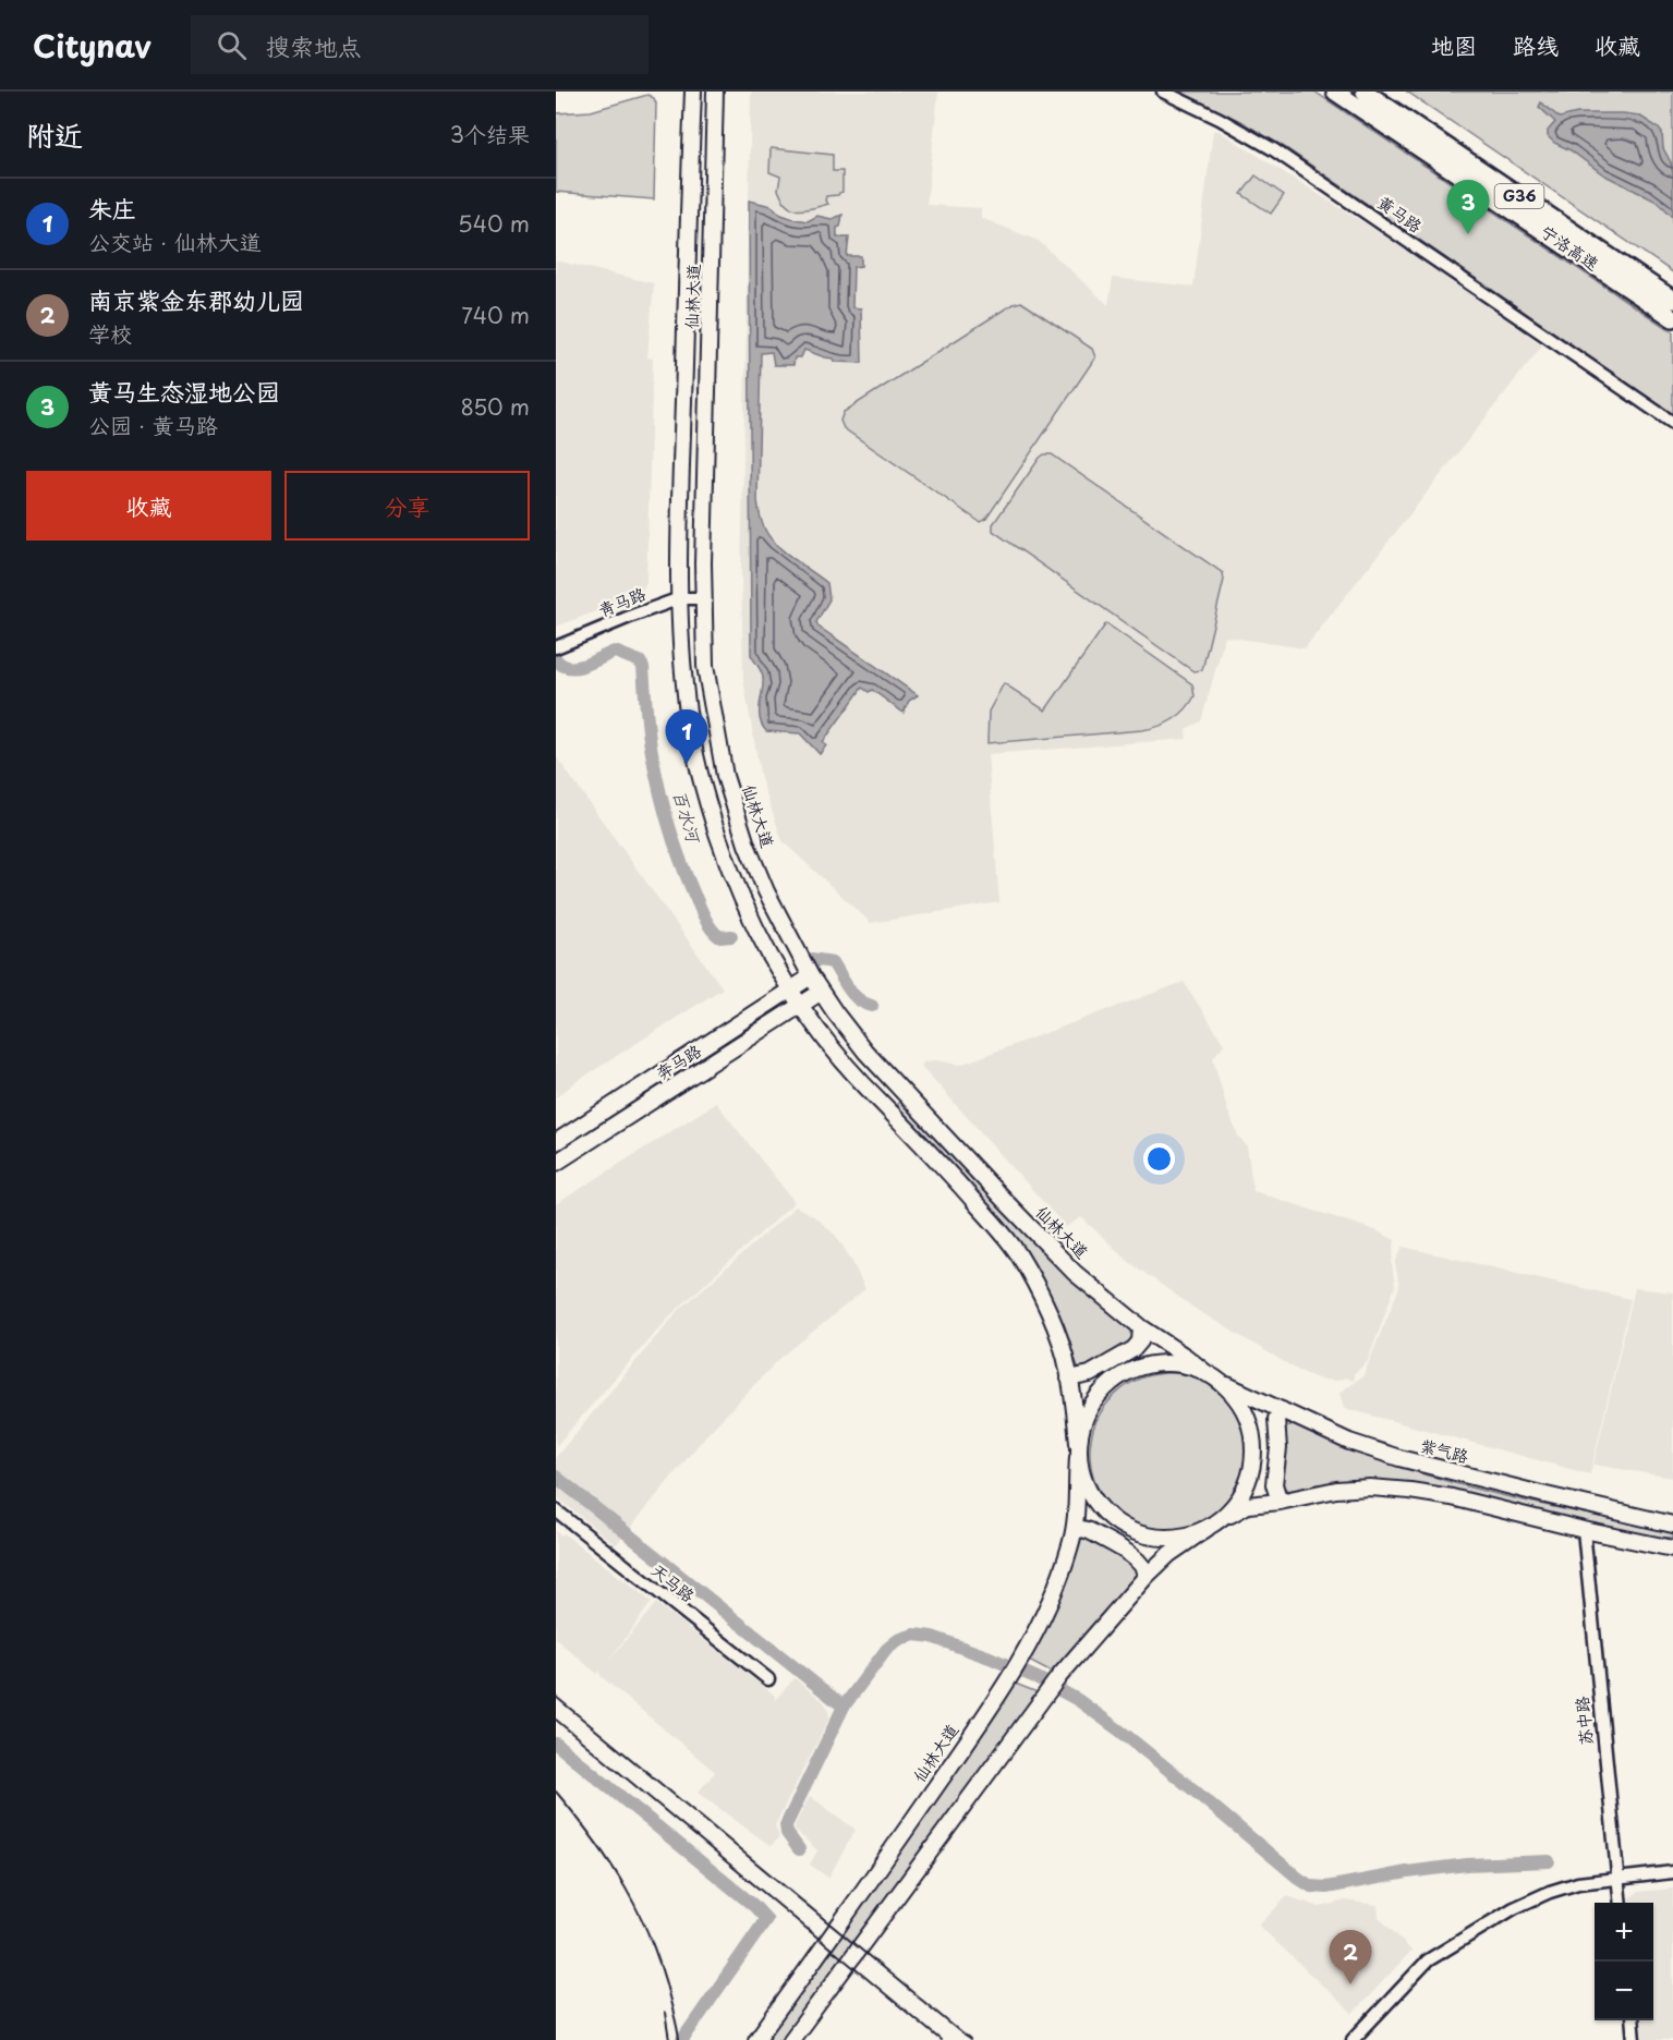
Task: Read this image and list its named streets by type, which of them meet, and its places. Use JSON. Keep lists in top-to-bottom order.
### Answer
{
  "streets": {
    "highway": ["G36", "宁洛高速"],
    "main road": ["仙林大道", "奔马路", "紫气路"],
    "street": [
      "黄马路",
      "青马路",
      "天马路",
      "苏中路"
    ]
  },
  "crossings": [
    ["仙林大道", "青马路"],
    ["仙林大道", "奔马路"],
    ["仙林大道", "紫气路"]
  ],
  "water": ["百水河"],
  "page": {
    "header": "Citynav",
    "search": "搜索地点",
    "nav": ["地图", "路线", "收藏"],
    "heading": ["附近", "3个结果"],
    "list": [
      {
        "mark": "1",
        "name": "朱庄",
        "note": "公交站 · 仙林大道",
        "value": "540 m"
      },
      {
        "mark": "2",
        "name": "南京紫金东郡幼儿园",
        "note": "学校",
        "value": "740 m"
      },
      {
        "mark": "3",
        "name": "黄马生态湿地公园",
        "note": "公园 · 黄马路",
        "value": "850 m"
      }
    ],
    "pins": ["3", "1", "2"],
    "buttons": ["收藏", "分享"],
    "map_buttons": ["+", "−"]
  }
}
